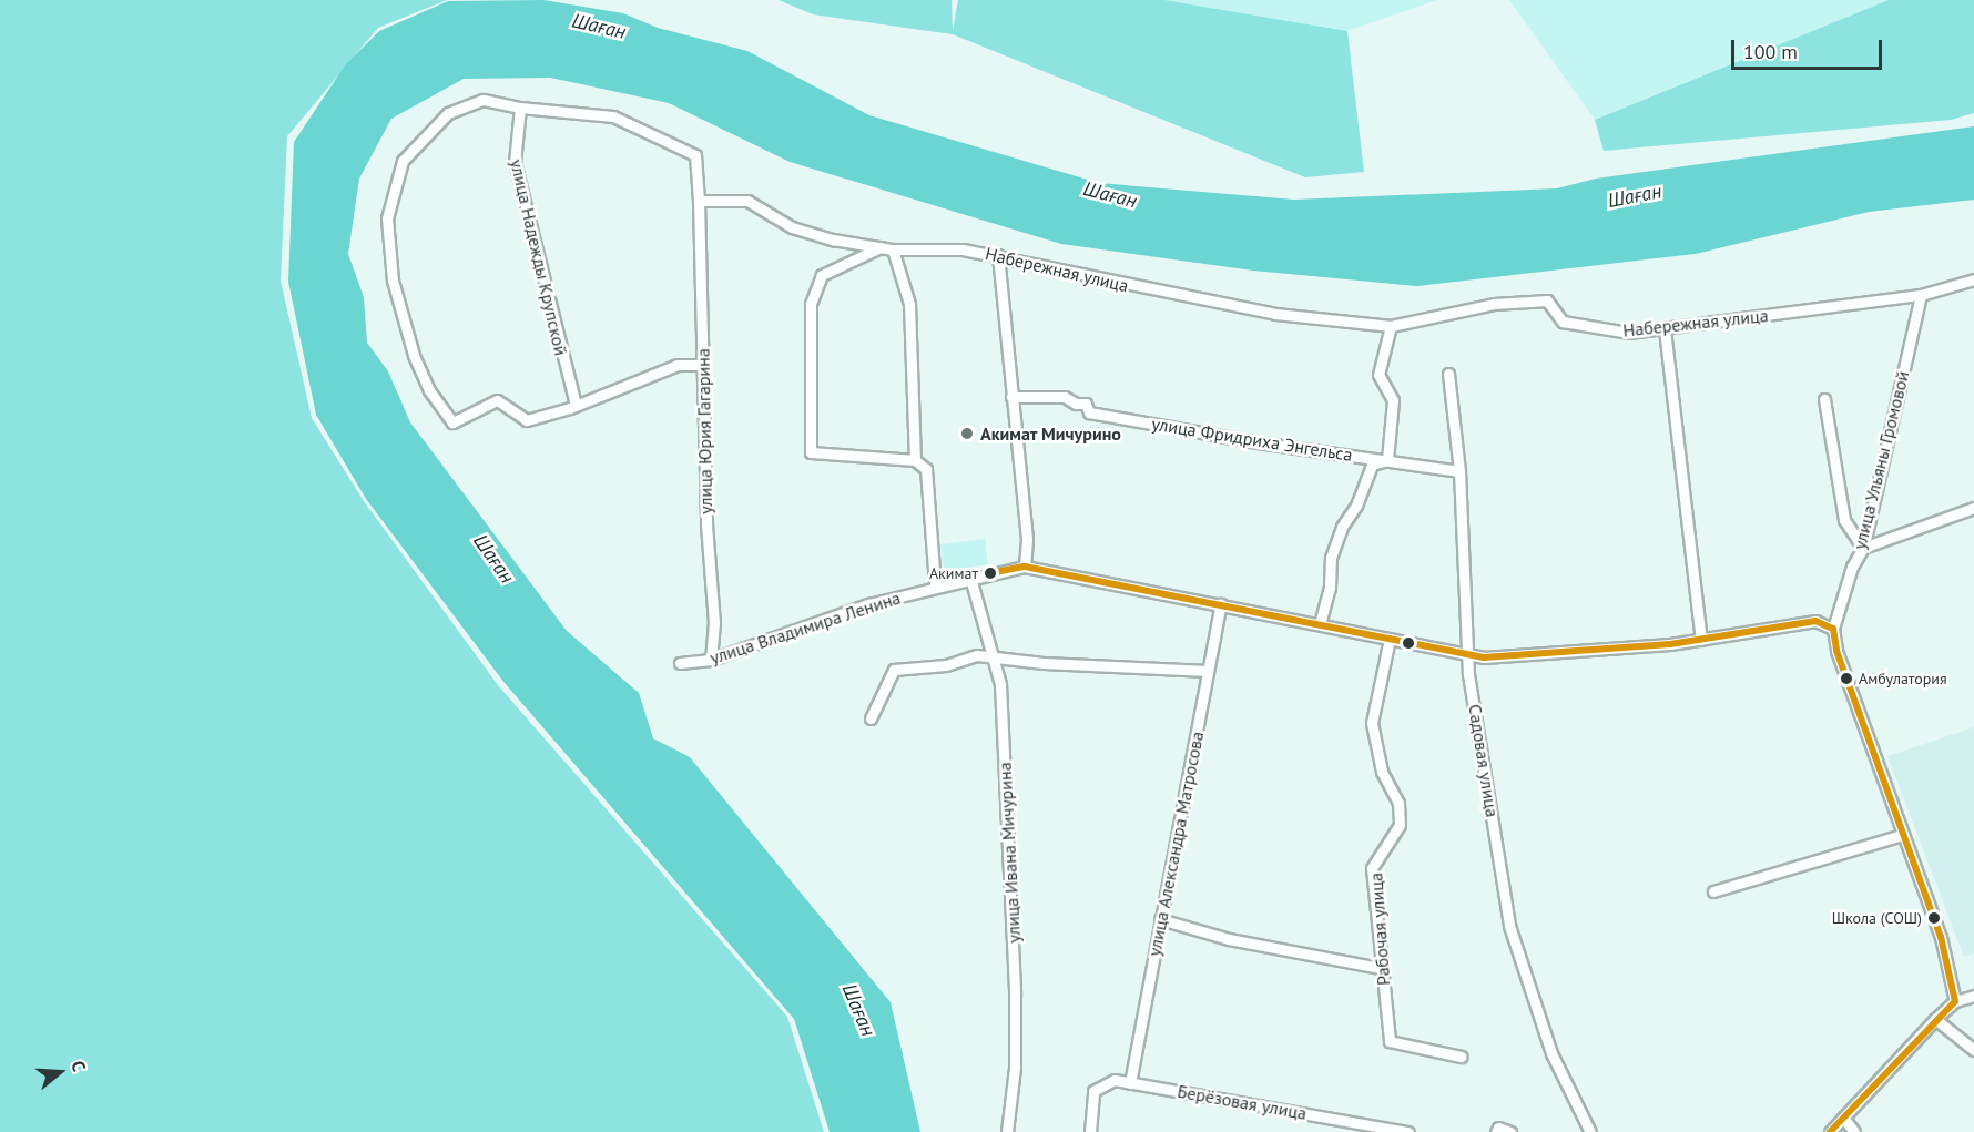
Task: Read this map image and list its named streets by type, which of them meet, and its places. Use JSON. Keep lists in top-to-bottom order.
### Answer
{
  "streets": {
    "street": [
      "улица Надежды Крупской",
      "Набережная улица",
      "улица Юрия Гагарина",
      "улица Фридриха Энгельса",
      "улица Ульяны Громовой",
      "улица Владимира Ленина",
      "Садовая улица",
      "улица Александра Матросова",
      "улица Ивана Мичурина",
      "Рабочая улица",
      "Берёзовая улица"
    ]
  },
  "crossings": [
    ["Набережная улица", "улица Юрия Гагарина"],
    ["Набережная улица", "улица Ульяны Громовой"],
    ["улица Юрия Гагарина", "улица Владимира Ленина"],
    ["улица Фридриха Энгельса", "Садовая улица"],
    ["улица Ульяны Громовой", "улица Владимира Ленина"],
    ["улица Владимира Ленина", "Садовая улица"],
    ["улица Владимира Ленина", "улица Александра Матросова"],
    ["улица Владимира Ленина", "улица Ивана Мичурина"],
    ["улица Владимира Ленина", "Рабочая улица"],
    ["улица Александра Матросова", "Берёзовая улица"]
  ],
  "water": ["Шаған"],
  "places": [
    "Акимат Мичурино",
    "Акимат",
    "Амбулатория",
    "Школа (СОШ)"
  ],
  "scale_bar": "100 m",
  "north": "right"
}
